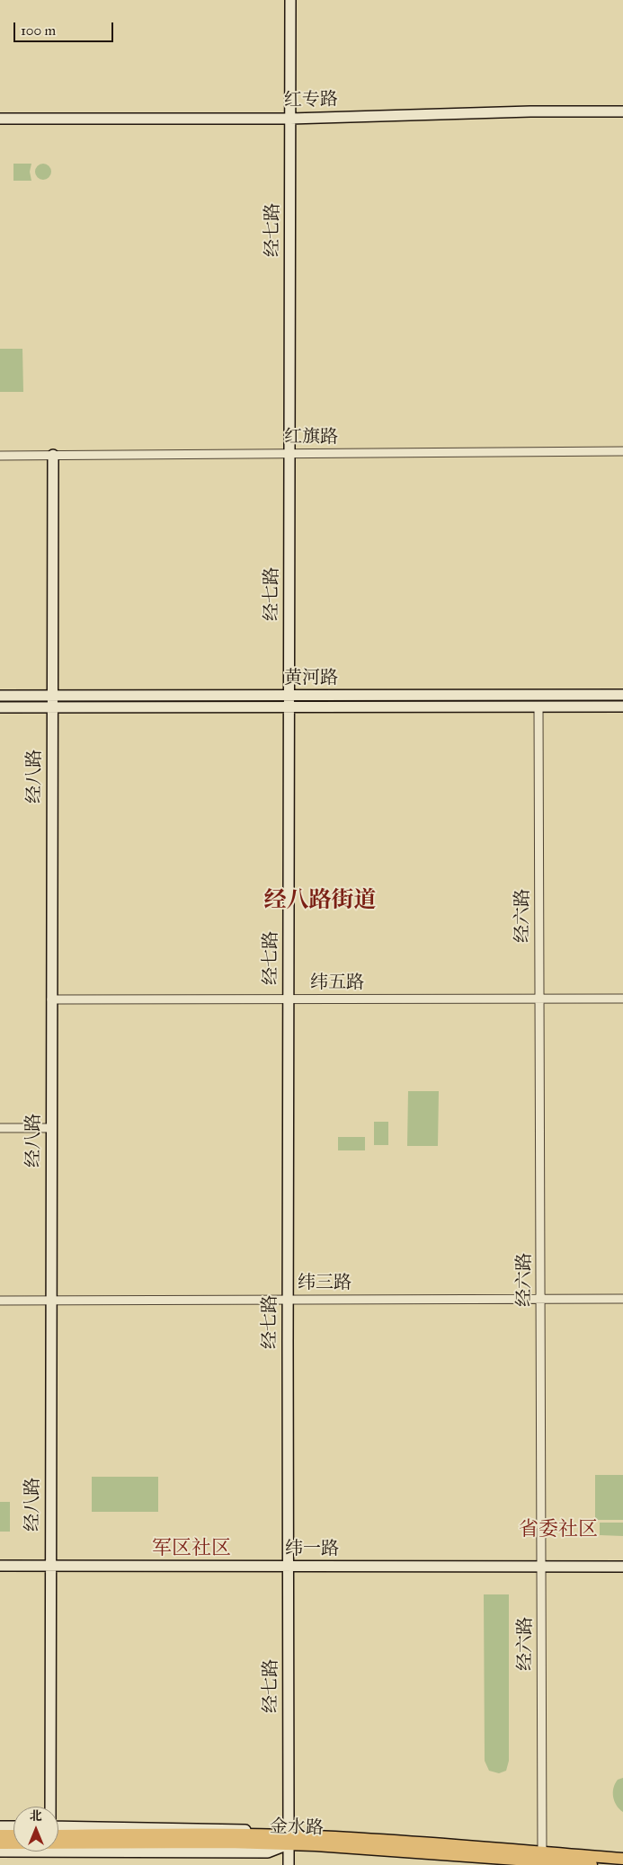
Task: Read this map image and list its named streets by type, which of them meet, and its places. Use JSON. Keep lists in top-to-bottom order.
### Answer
{
  "streets": {
    "main road": ["金水路"],
    "street": [
      "红专路",
      "经七路",
      "红旗路",
      "黄河路",
      "经八路",
      "经六路",
      "纬五路",
      "纬三路",
      "纬一路"
    ]
  },
  "crossings": [
    ["红专路", "经七路"],
    ["经七路", "红旗路"],
    ["经七路", "黄河路"],
    ["经七路", "纬五路"],
    ["经七路", "纬三路"],
    ["经七路", "纬一路"],
    ["经七路", "金水路"],
    ["红旗路", "经八路"],
    ["黄河路", "经八路"],
    ["黄河路", "经六路"],
    ["经八路", "纬五路"],
    ["经八路", "纬三路"],
    ["经八路", "纬一路"],
    ["经六路", "纬五路"],
    ["经六路", "纬三路"],
    ["经六路", "纬一路"],
    ["经六路", "金水路"]
  ],
  "districts": ["经八路街道", "省委社区", "军区社区"],
  "scale_bar": "100 m",
  "north": "top"
}
